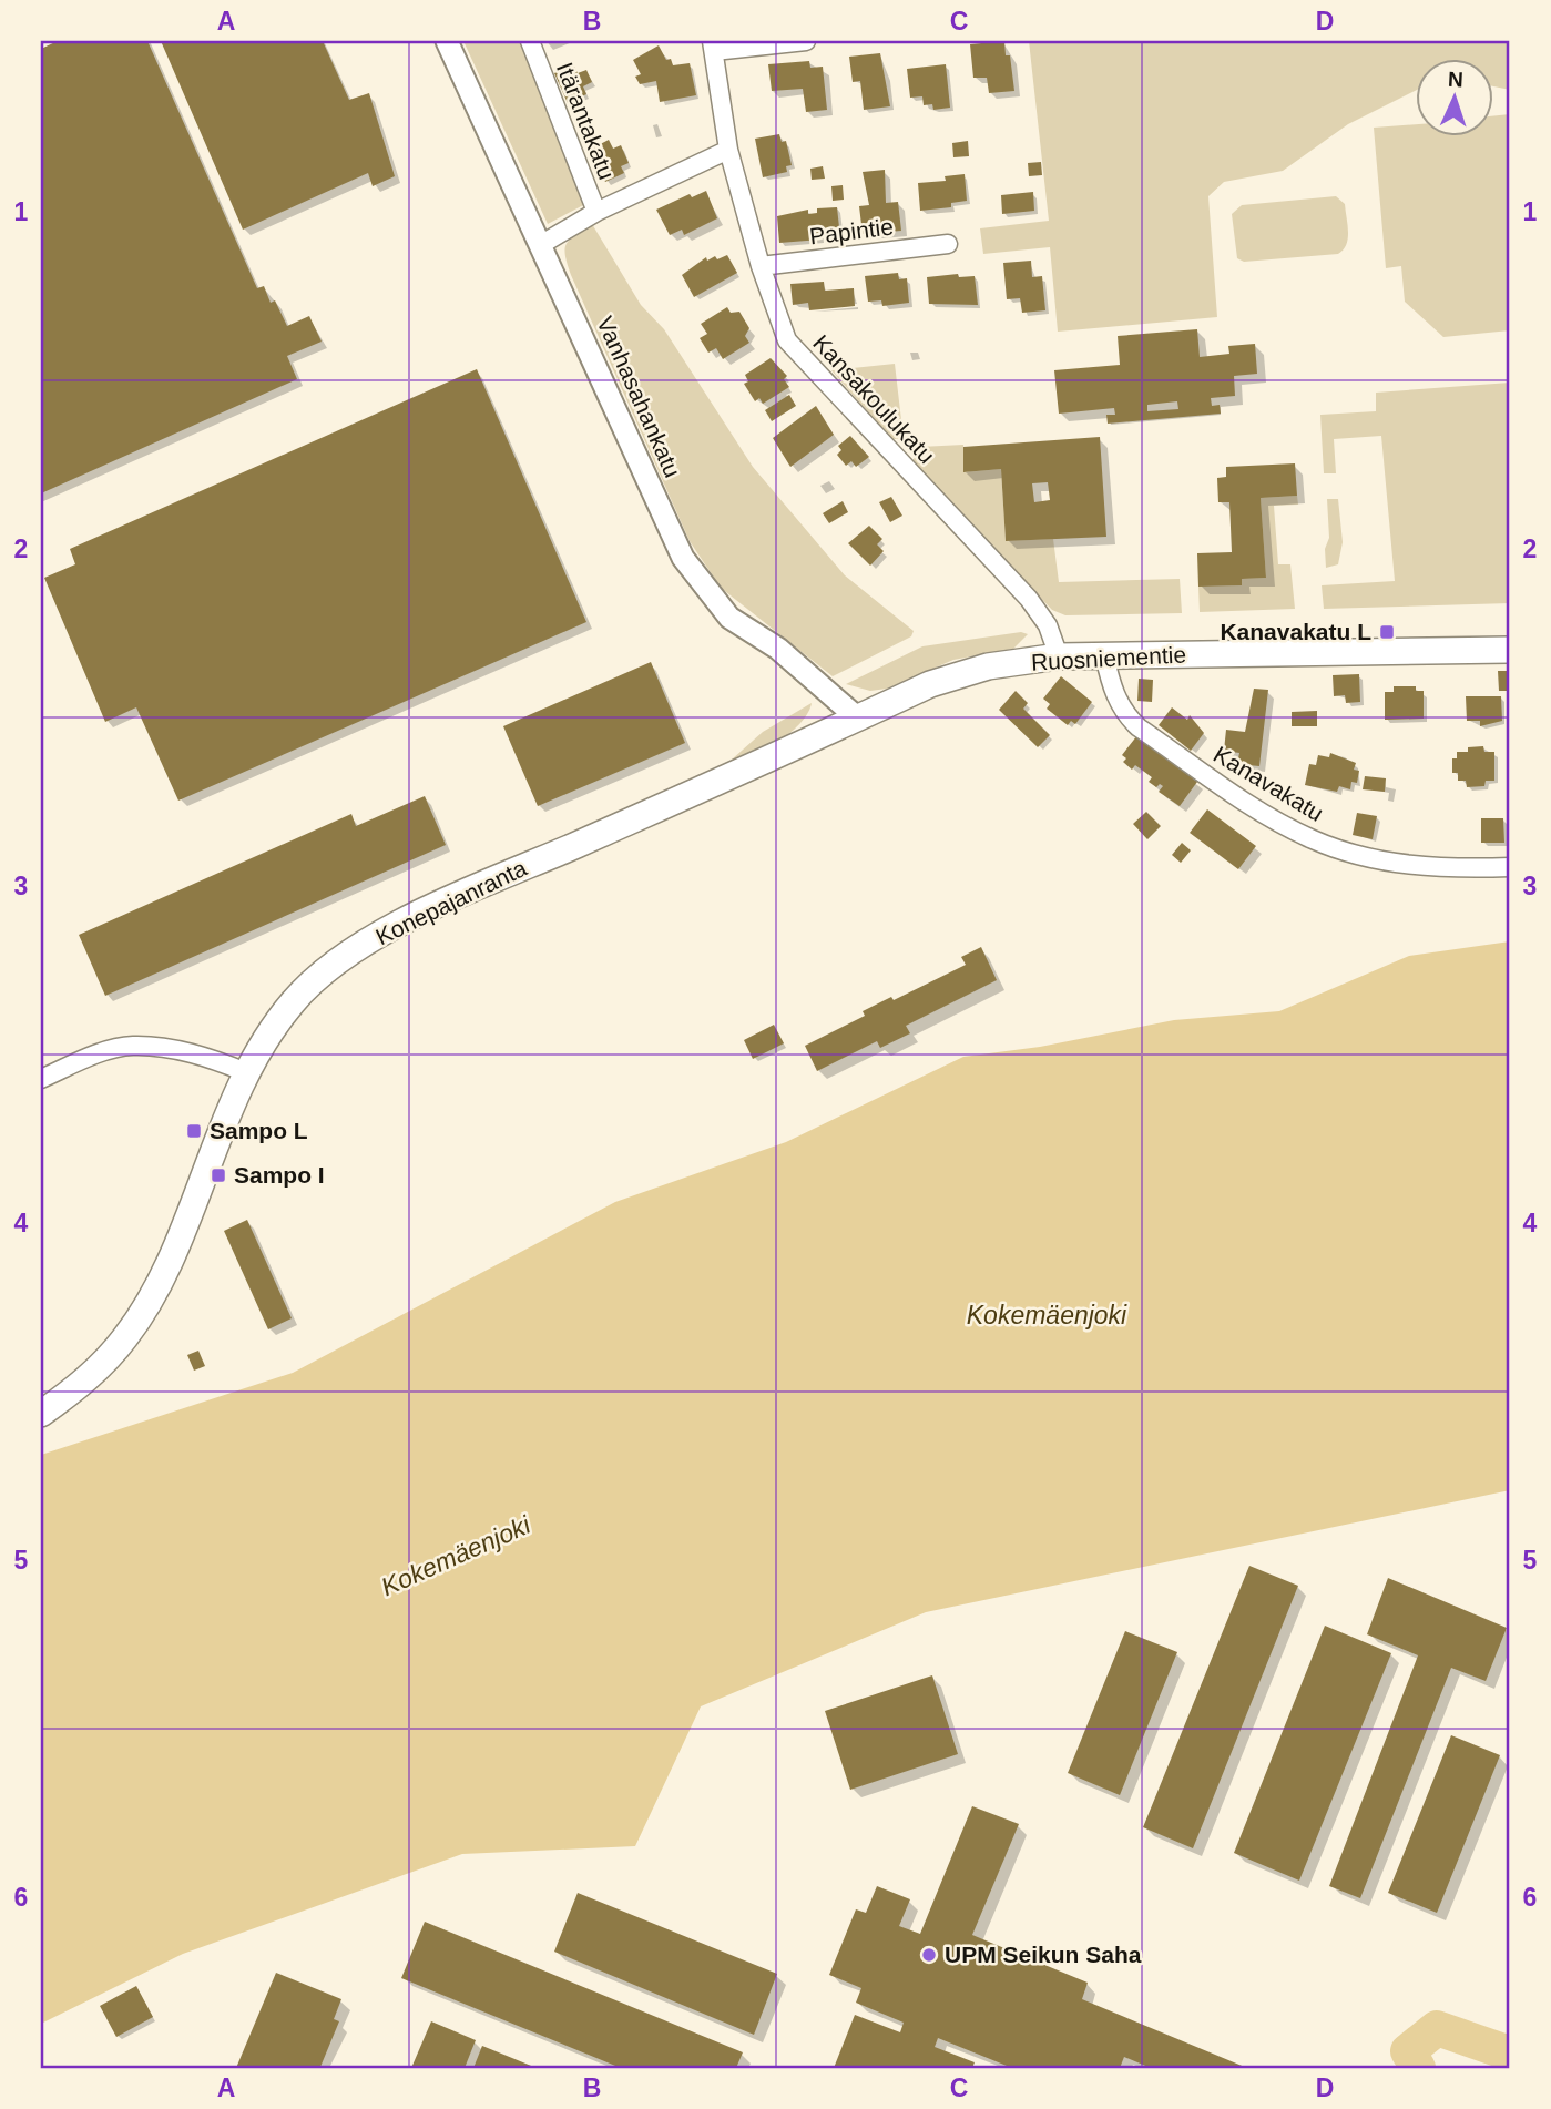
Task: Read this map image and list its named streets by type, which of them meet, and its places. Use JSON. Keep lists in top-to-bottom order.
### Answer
{
  "streets": {
    "main road": ["Ruosniementie", "Konepajanranta"],
    "street": [
      "Itärantakatu",
      "Papintie",
      "Vanhasahankatu",
      "Kansakoulukatu",
      "Kanavakatu"
    ]
  },
  "crossings": [
    ["Itärantakatu", "Kansakoulukatu"],
    ["Papintie", "Kansakoulukatu"],
    ["Vanhasahankatu", "Ruosniementie"],
    ["Vanhasahankatu", "Konepajanranta"],
    ["Kansakoulukatu", "Ruosniementie"],
    ["Ruosniementie", "Kanavakatu"],
    ["Ruosniementie", "Konepajanranta"]
  ],
  "water": ["Kokemäenjoki"],
  "places": {
    "transit": ["Kanavakatu L", "Sampo L", "Sampo I"],
    "other": ["UPM Seikun Saha"]
  },
  "north": "top",
  "grid": {
    "columns": [
      "A",
      "B",
      "C",
      "D"
    ],
    "rows": [
      "1",
      "2",
      "3",
      "4",
      "5",
      "6"
    ]
  }
}
